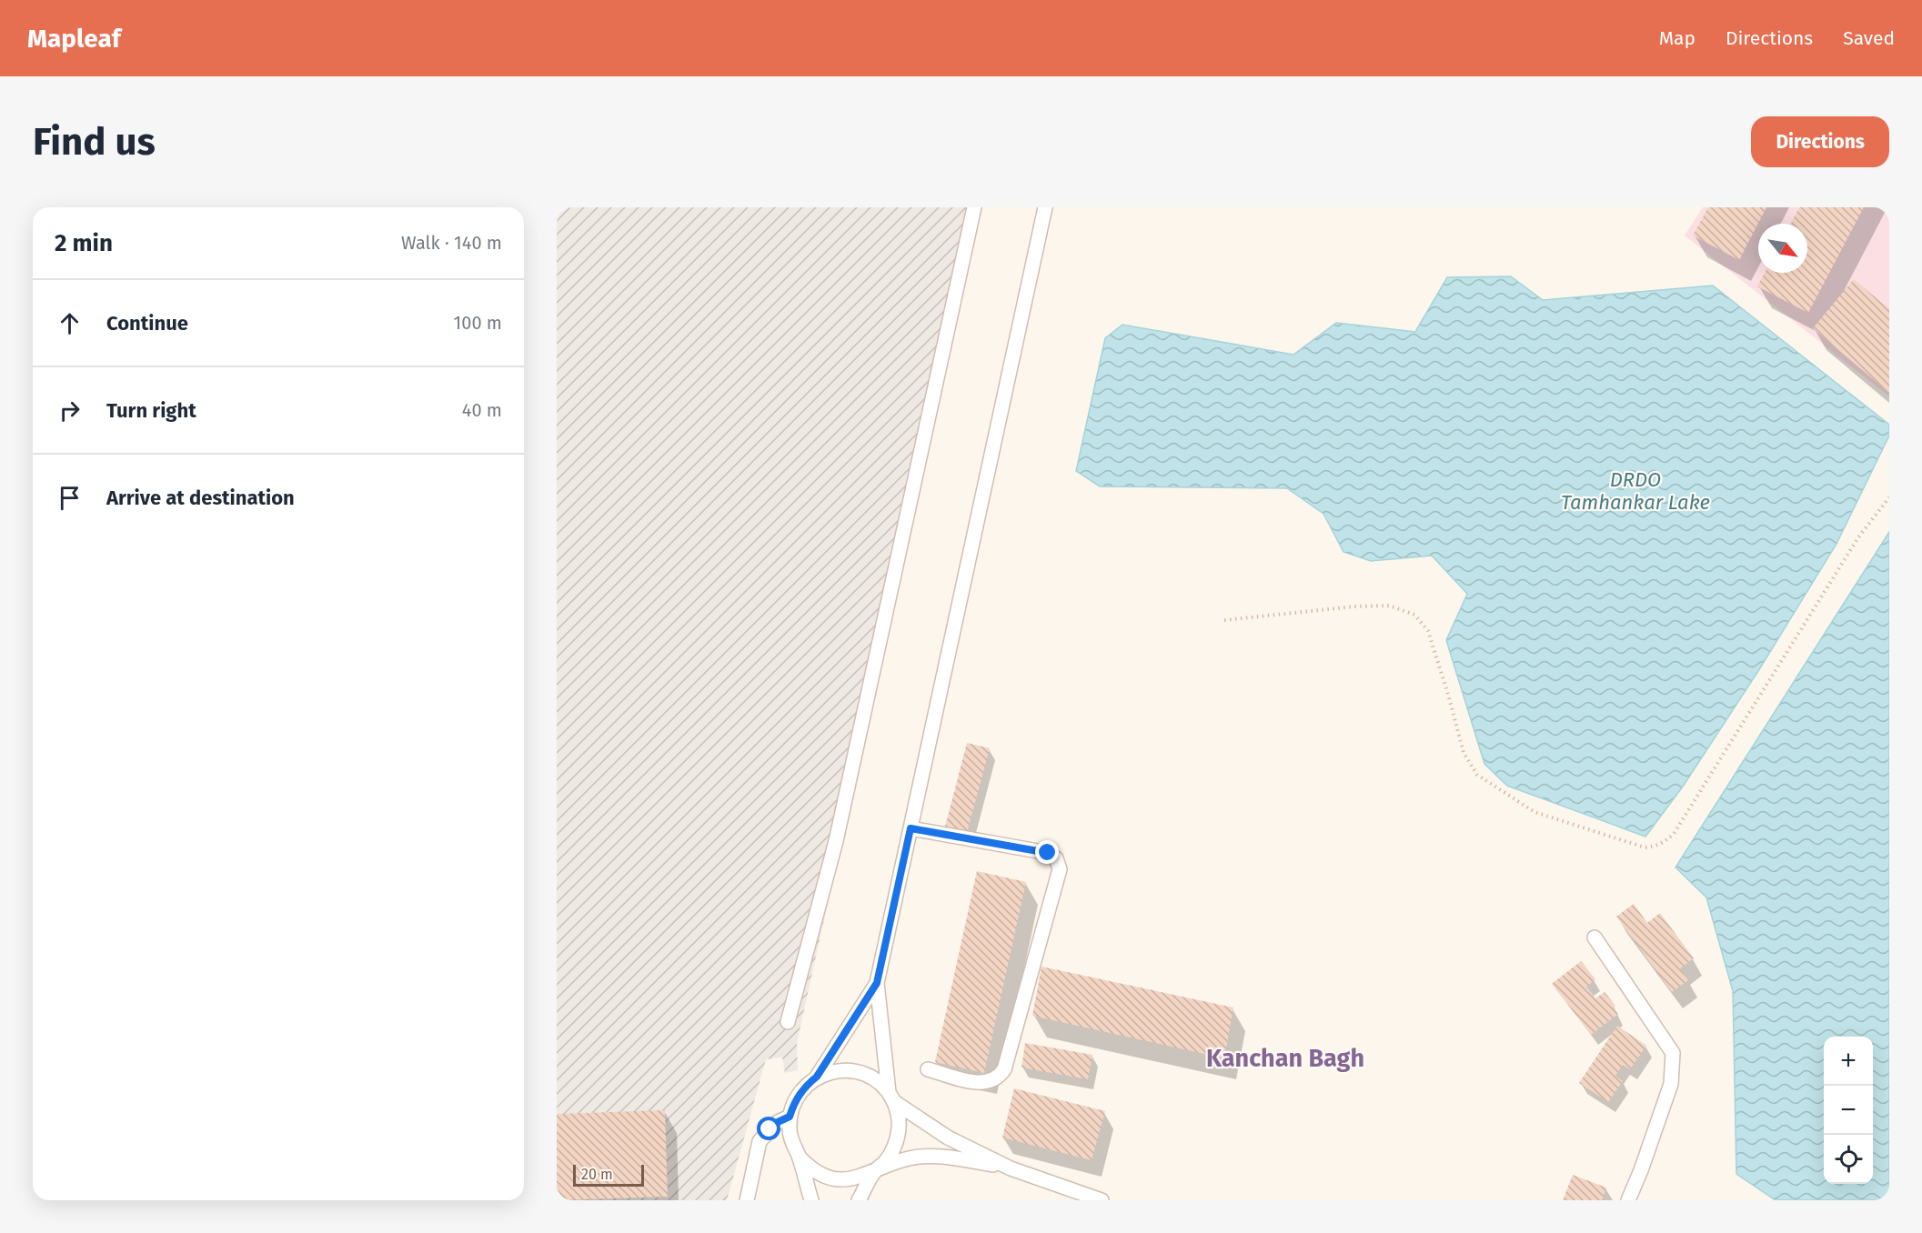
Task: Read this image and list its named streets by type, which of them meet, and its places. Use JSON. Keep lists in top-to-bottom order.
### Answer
{
  "districts": ["Kanchan Bagh"],
  "water": ["DRDO Tamhankar Lake"],
  "scale_bar": "20 m",
  "north": "bottom right",
  "page": {
    "header": "Mapleaf",
    "nav": ["Map", "Directions", "Saved"],
    "buttons": "Directions",
    "title": "Find us",
    "heading": ["2 min", "Walk · 140 m"],
    "list": [
      ["Continue", "100 m"],
      ["Turn right", "40 m"],
      "Arrive at destination"
    ],
    "map_buttons": ["+", "−"],
    "scale": "20 m"
  }
}
